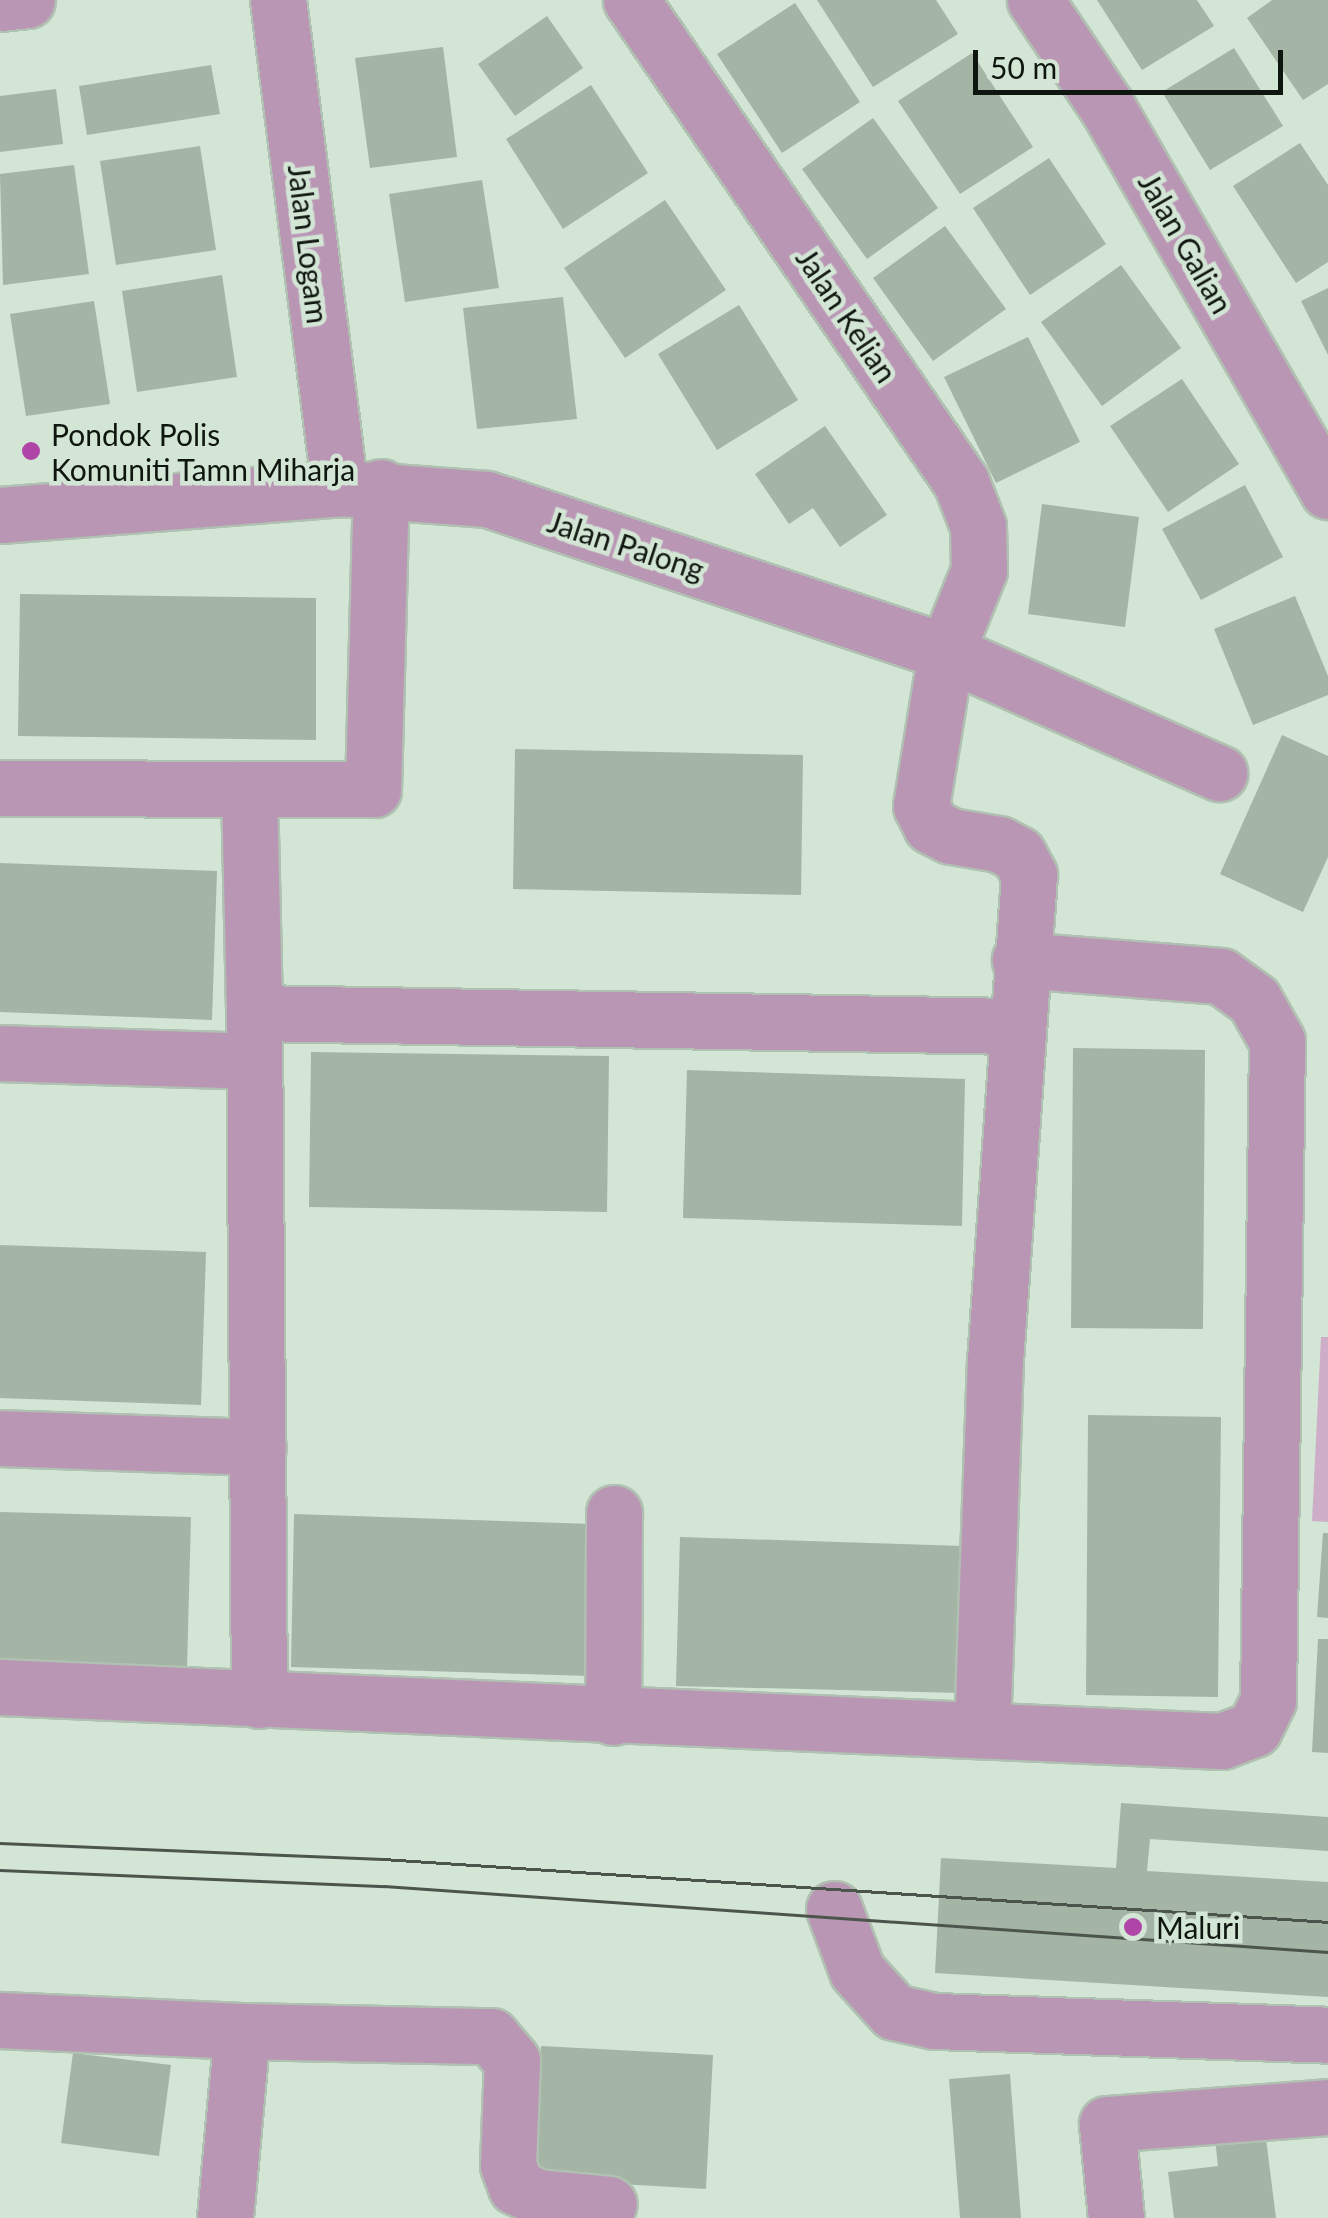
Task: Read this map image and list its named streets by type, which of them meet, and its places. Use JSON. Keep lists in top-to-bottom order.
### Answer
{
  "streets": {
    "street": [
      "Jalan Galian",
      "Jalan Logam",
      "Jalan Kelian",
      "Jalan Palong"
    ]
  },
  "crossings": [
    ["Jalan Logam", "Jalan Palong"],
    ["Jalan Kelian", "Jalan Palong"]
  ],
  "places": ["Pondok Polis Komuniti Tamn Miharja", "Maluri"],
  "scale_bar": "50 m"
}
